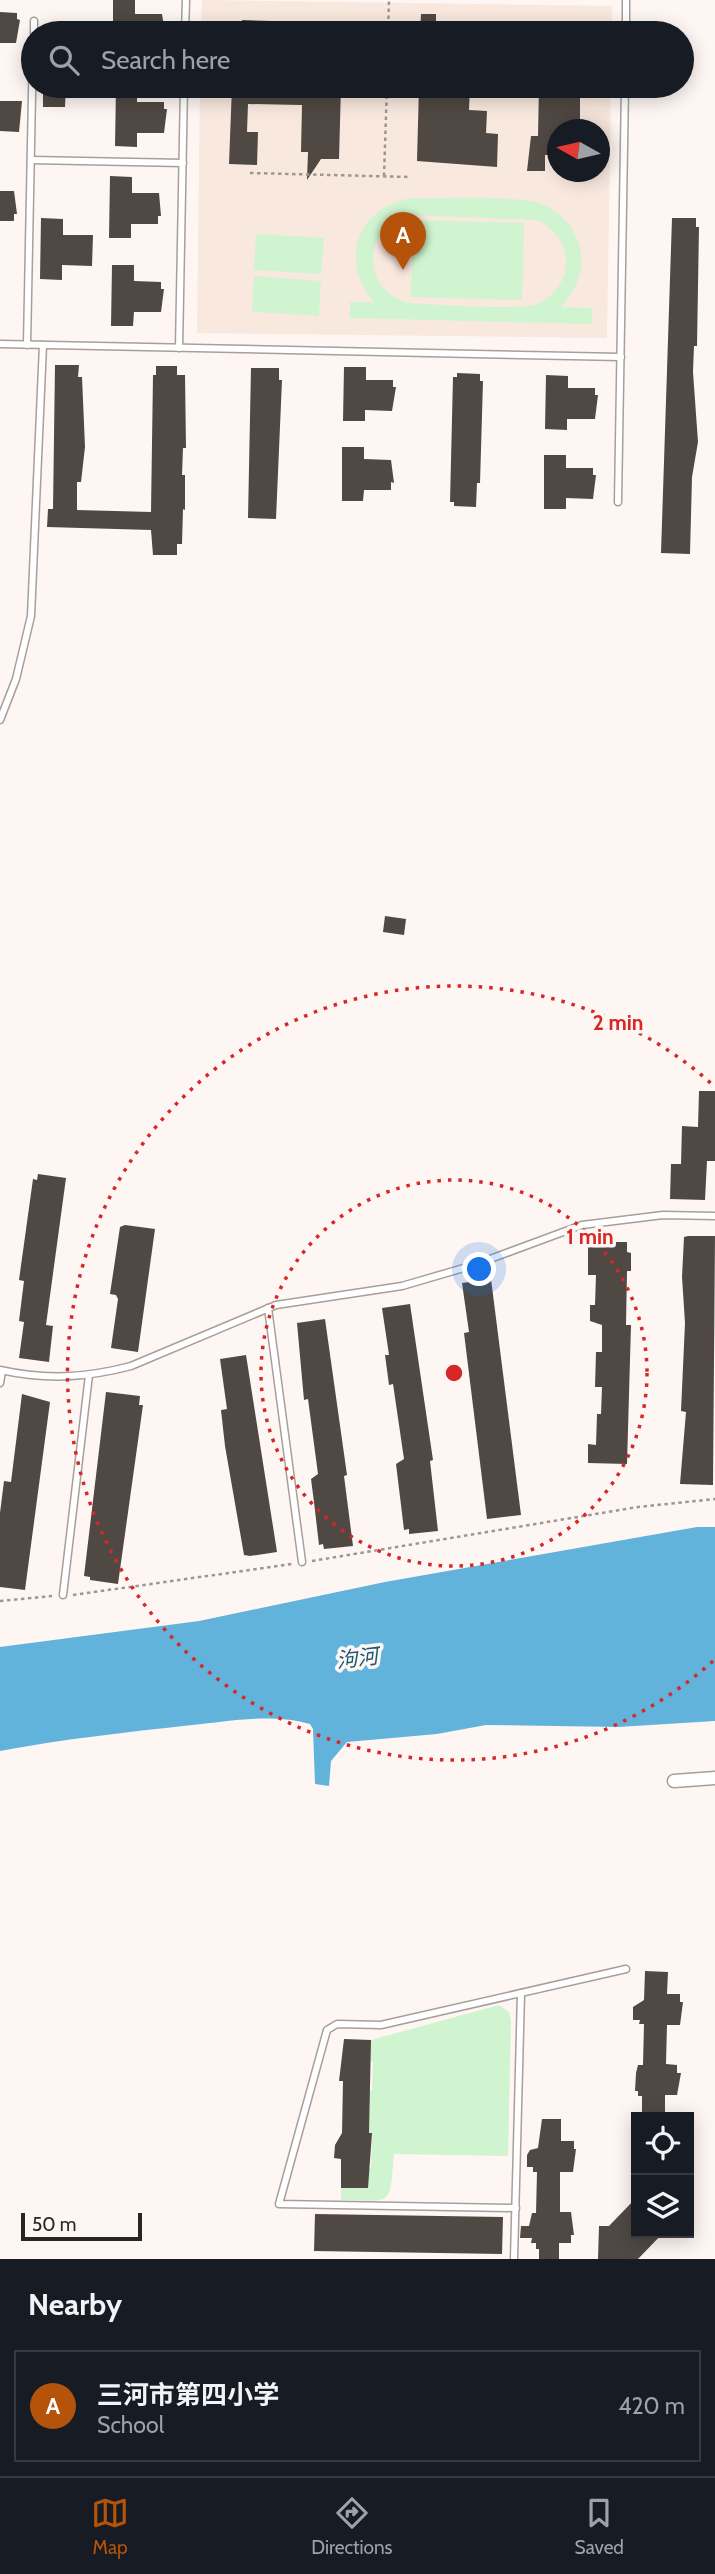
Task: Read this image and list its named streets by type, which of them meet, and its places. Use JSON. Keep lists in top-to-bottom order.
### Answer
{
  "water": ["泃河"],
  "scale_bar": "50 m",
  "north": "left",
  "page": {
    "search": "Search here",
    "pins": "A",
    "scale": "50 m",
    "heading": "Nearby",
    "list": [
      {
        "mark": "A",
        "name": "三河市第四小学",
        "note": "School",
        "value": "420 m"
      }
    ],
    "nav": ["Map", "Directions", "Saved"]
  },
  "rings": ["2 min", "1 min"]
}
